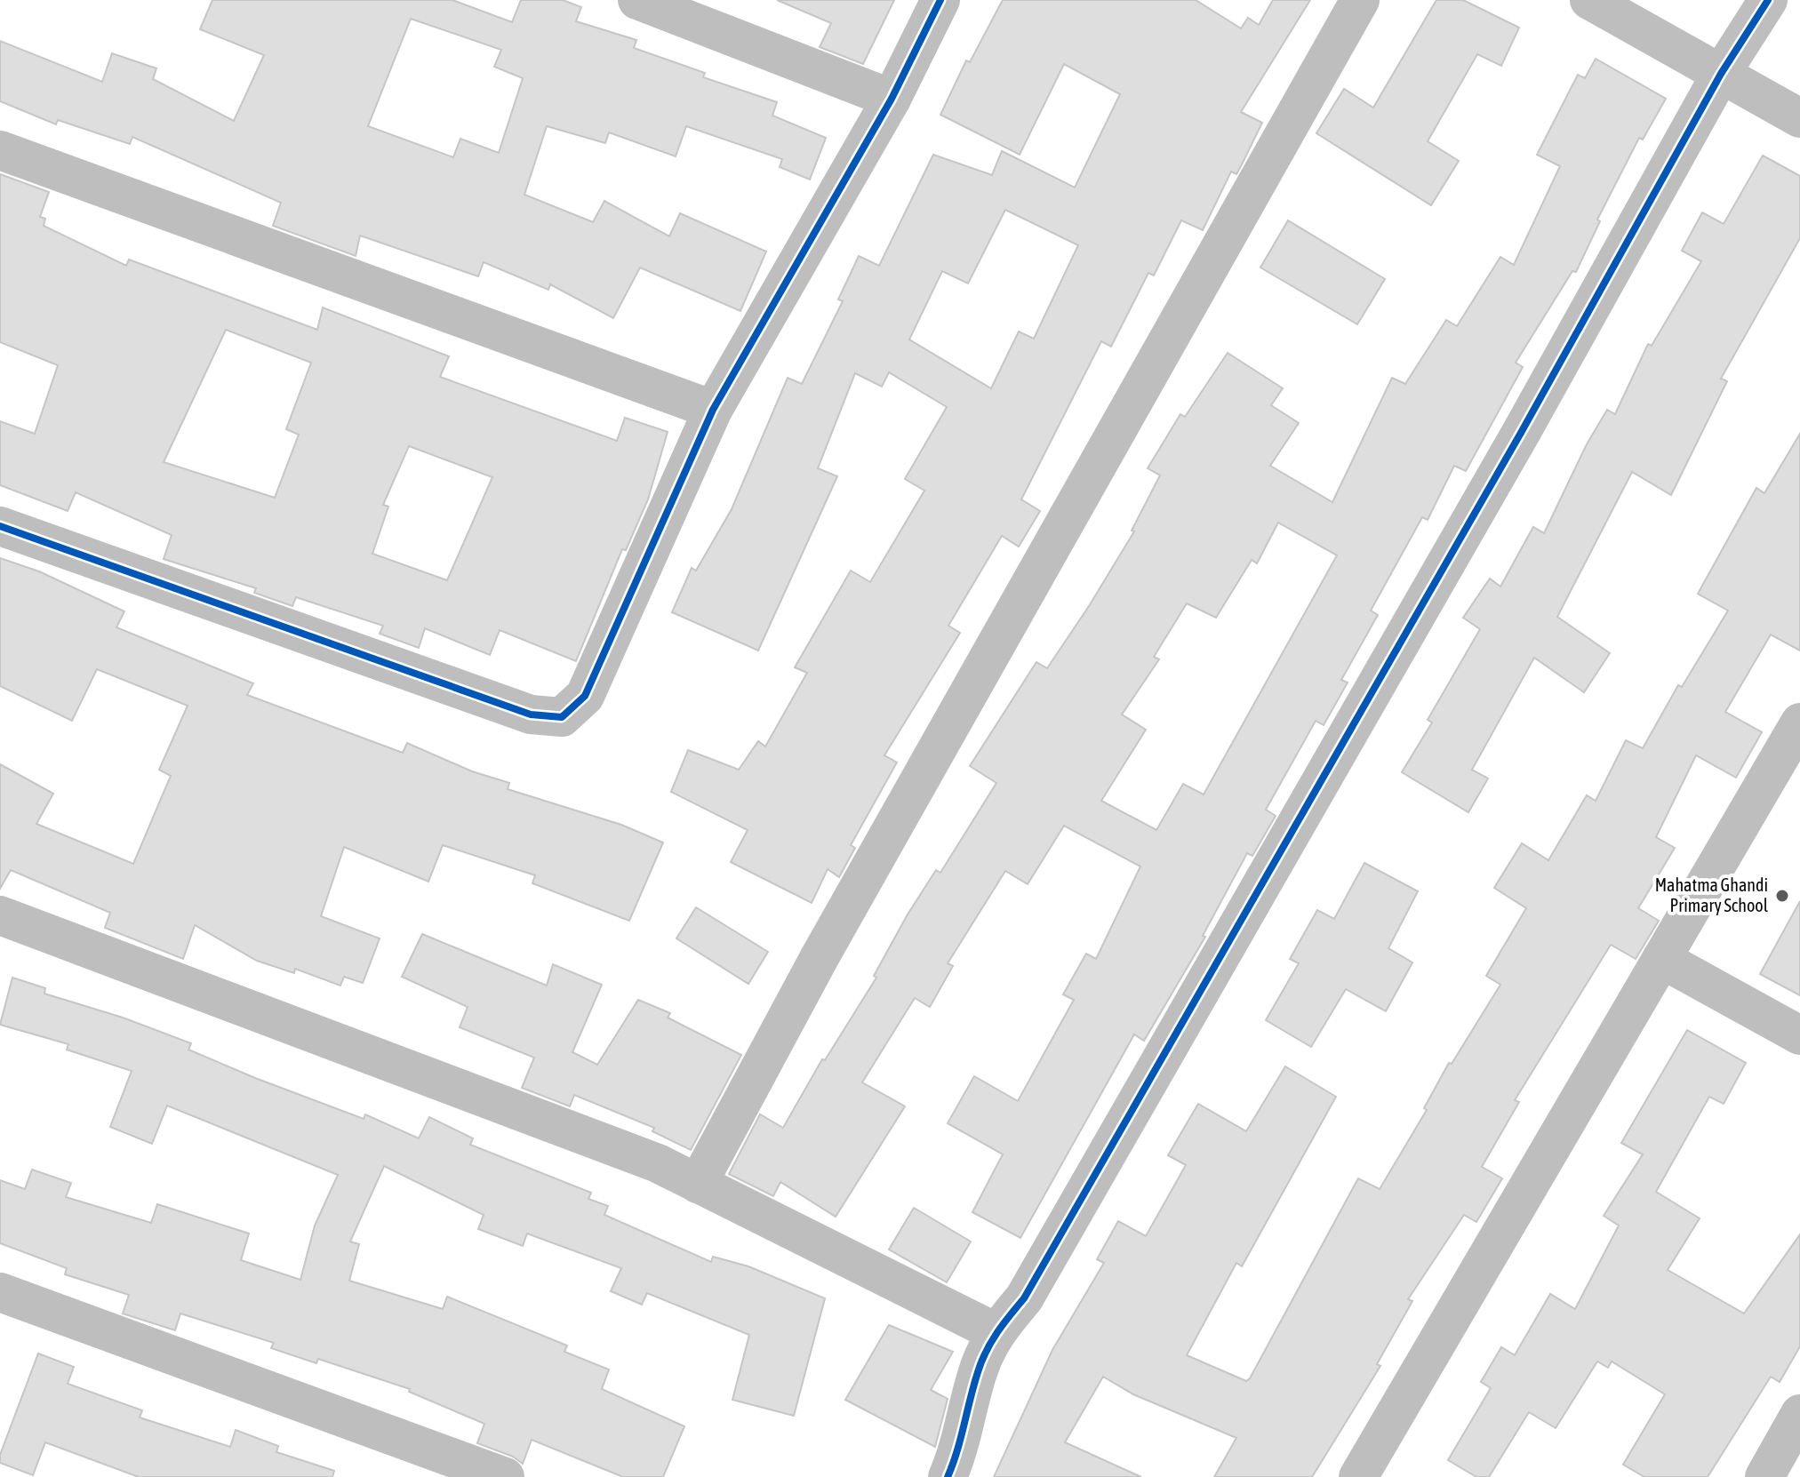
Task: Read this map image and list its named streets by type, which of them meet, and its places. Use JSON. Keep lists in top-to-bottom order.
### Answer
{
  "places": ["Mahatma Ghandi Primary School"]
}
